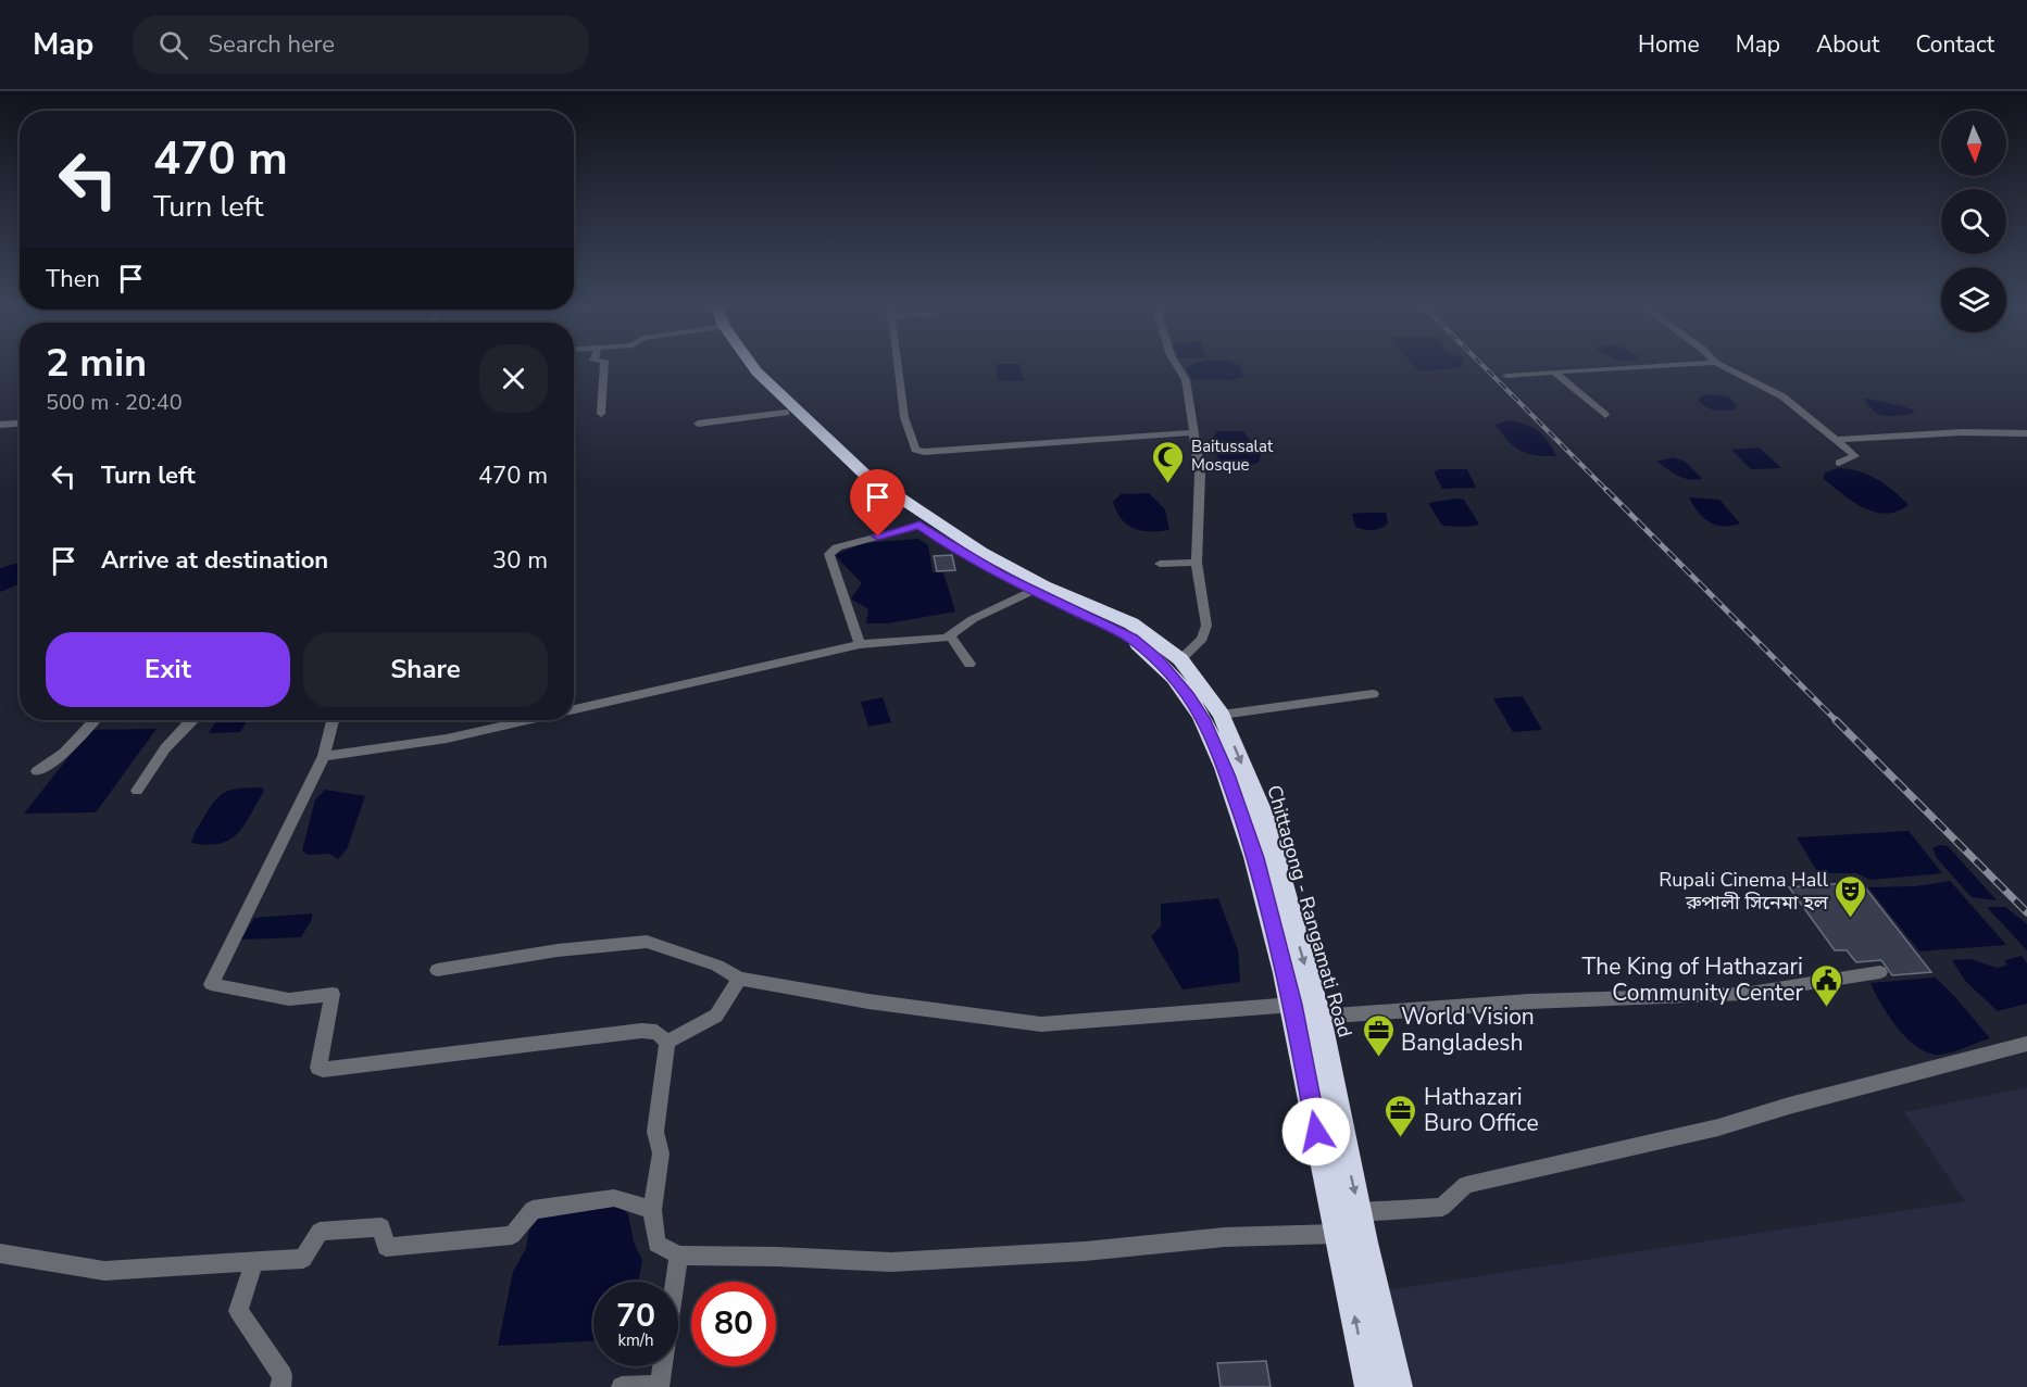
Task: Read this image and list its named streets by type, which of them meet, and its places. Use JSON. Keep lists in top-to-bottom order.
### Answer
{
  "streets": {
    "highway": ["Chittagong - Rangamati Road"]
  },
  "places": {
    "mosque": ["Baitussalat Mosque"],
    "theatre": ["Rupali Cinema Hall রুপালী সিনেমা হল"],
    "public building": ["The King of Hathazari Community Center"],
    "office": ["World Vision Bangladesh", "Hathazari Buro Office"]
  },
  "north": "bottom",
  "page": {
    "header": "Map",
    "search": "Search here",
    "nav": [
      "Home",
      "Map",
      "About",
      "Contact"
    ],
    "turn": ["470 m", "Turn left"],
    "then": "Then",
    "heading": ["2 min", "500 m · 20:40"],
    "list": [
      {
        "name": "Turn left",
        "value": "470 m"
      },
      {
        "name": "Arrive at destination",
        "value": "30 m"
      }
    ],
    "buttons": ["Exit", "Share"],
    "speed": "70 km/h",
    "limit": "80"
  }
}
